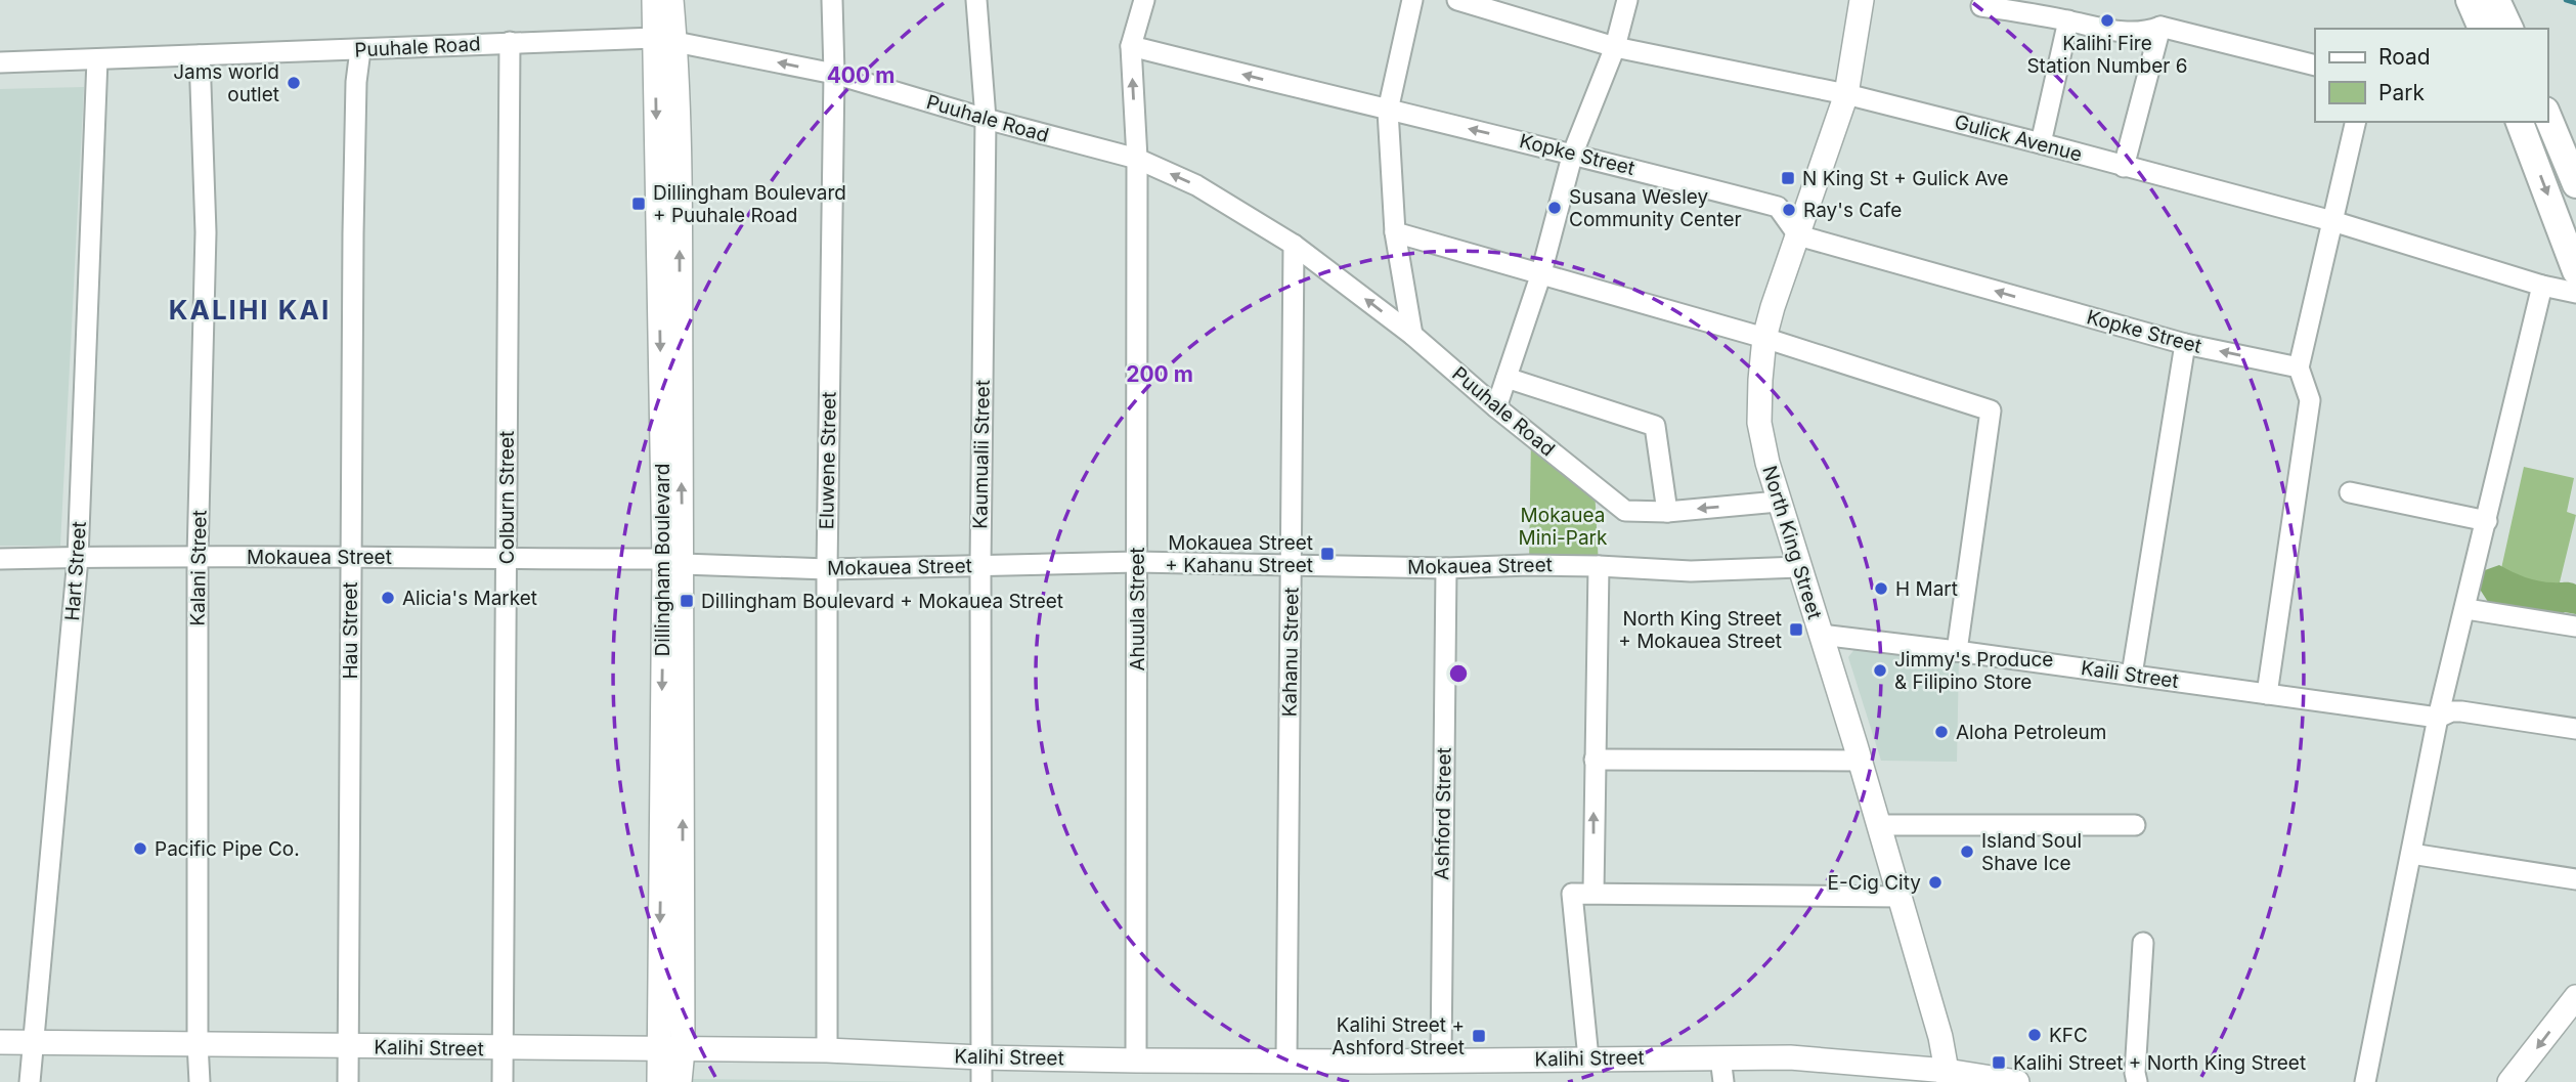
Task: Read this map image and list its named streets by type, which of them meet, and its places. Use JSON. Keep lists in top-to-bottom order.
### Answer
{
  "streets": {
    "main road": ["North King Street", "Dillingham Boulevard", "Kalihi Street"],
    "street": [
      "Puuhale Road",
      "Gulick Avenue",
      "Kopke Street",
      "Kaumualii Street",
      "Eluwene Street",
      "Colburn Street",
      "Mokauea Street",
      "Kalani Street",
      "Hart Street",
      "Ahuula Street",
      "Hau Street",
      "Kahanu Street",
      "Kaili Street",
      "Ashford Street"
    ]
  },
  "crossings": [
    ["Puuhale Road", "Kaumualii Street"],
    ["Puuhale Road", "Eluwene Street"],
    ["Puuhale Road", "Colburn Street"],
    ["Puuhale Road", "North King Street"],
    ["Puuhale Road", "Dillingham Boulevard"],
    ["Puuhale Road", "Kalani Street"],
    ["Puuhale Road", "Hart Street"],
    ["Puuhale Road", "Ahuula Street"],
    ["Puuhale Road", "Hau Street"],
    ["Puuhale Road", "Kahanu Street"],
    ["Gulick Avenue", "North King Street"],
    ["Kopke Street", "North King Street"],
    ["Kopke Street", "Ahuula Street"],
    ["Kaumualii Street", "Mokauea Street"],
    ["Kaumualii Street", "Kalihi Street"],
    ["Eluwene Street", "Mokauea Street"],
    ["Eluwene Street", "Kalihi Street"],
    ["Colburn Street", "Mokauea Street"],
    ["Colburn Street", "Kalihi Street"],
    ["North King Street", "Mokauea Street"],
    ["North King Street", "Kaili Street"],
    ["North King Street", "Kalihi Street"],
    ["Mokauea Street", "Dillingham Boulevard"],
    ["Mokauea Street", "Kalani Street"],
    ["Mokauea Street", "Hart Street"],
    ["Mokauea Street", "Ahuula Street"],
    ["Mokauea Street", "Hau Street"],
    ["Mokauea Street", "Kahanu Street"],
    ["Mokauea Street", "Ashford Street"],
    ["Dillingham Boulevard", "Kalihi Street"],
    ["Kalani Street", "Kalihi Street"],
    ["Hart Street", "Kalihi Street"],
    ["Ahuula Street", "Kalihi Street"],
    ["Hau Street", "Kalihi Street"],
    ["Kahanu Street", "Kalihi Street"],
    ["Ashford Street", "Kalihi Street"]
  ],
  "one_way": ["Kopke Street"],
  "districts": ["KALIHI KAI"],
  "parks": ["Mokauea Mini-Park"],
  "places": {
    "other": [
      "Kalihi Fire Station Number 6",
      "Jams world outlet",
      "Susana Wesley Community Center",
      "Ray's Cafe",
      "H Mart",
      "Alicia's Market",
      "Jimmy's Produce & Filipino Store",
      "Aloha Petroleum",
      "Pacific Pipe Co.",
      "Island Soul Shave Ice",
      "E-Cig City",
      "KFC"
    ],
    "transit": [
      "N King St + Gulick Ave",
      "Dillingham Boulevard + Puuhale Road",
      "Mokauea Street + Kahanu Street",
      "Dillingham Boulevard + Mokauea Street",
      "North King Street + Mokauea Street",
      "Kalihi Street + Ashford Street",
      "Kalihi Street + North King Street"
    ]
  },
  "legend": ["Road", "Park"],
  "rings": ["400 m", "200 m"]
}
